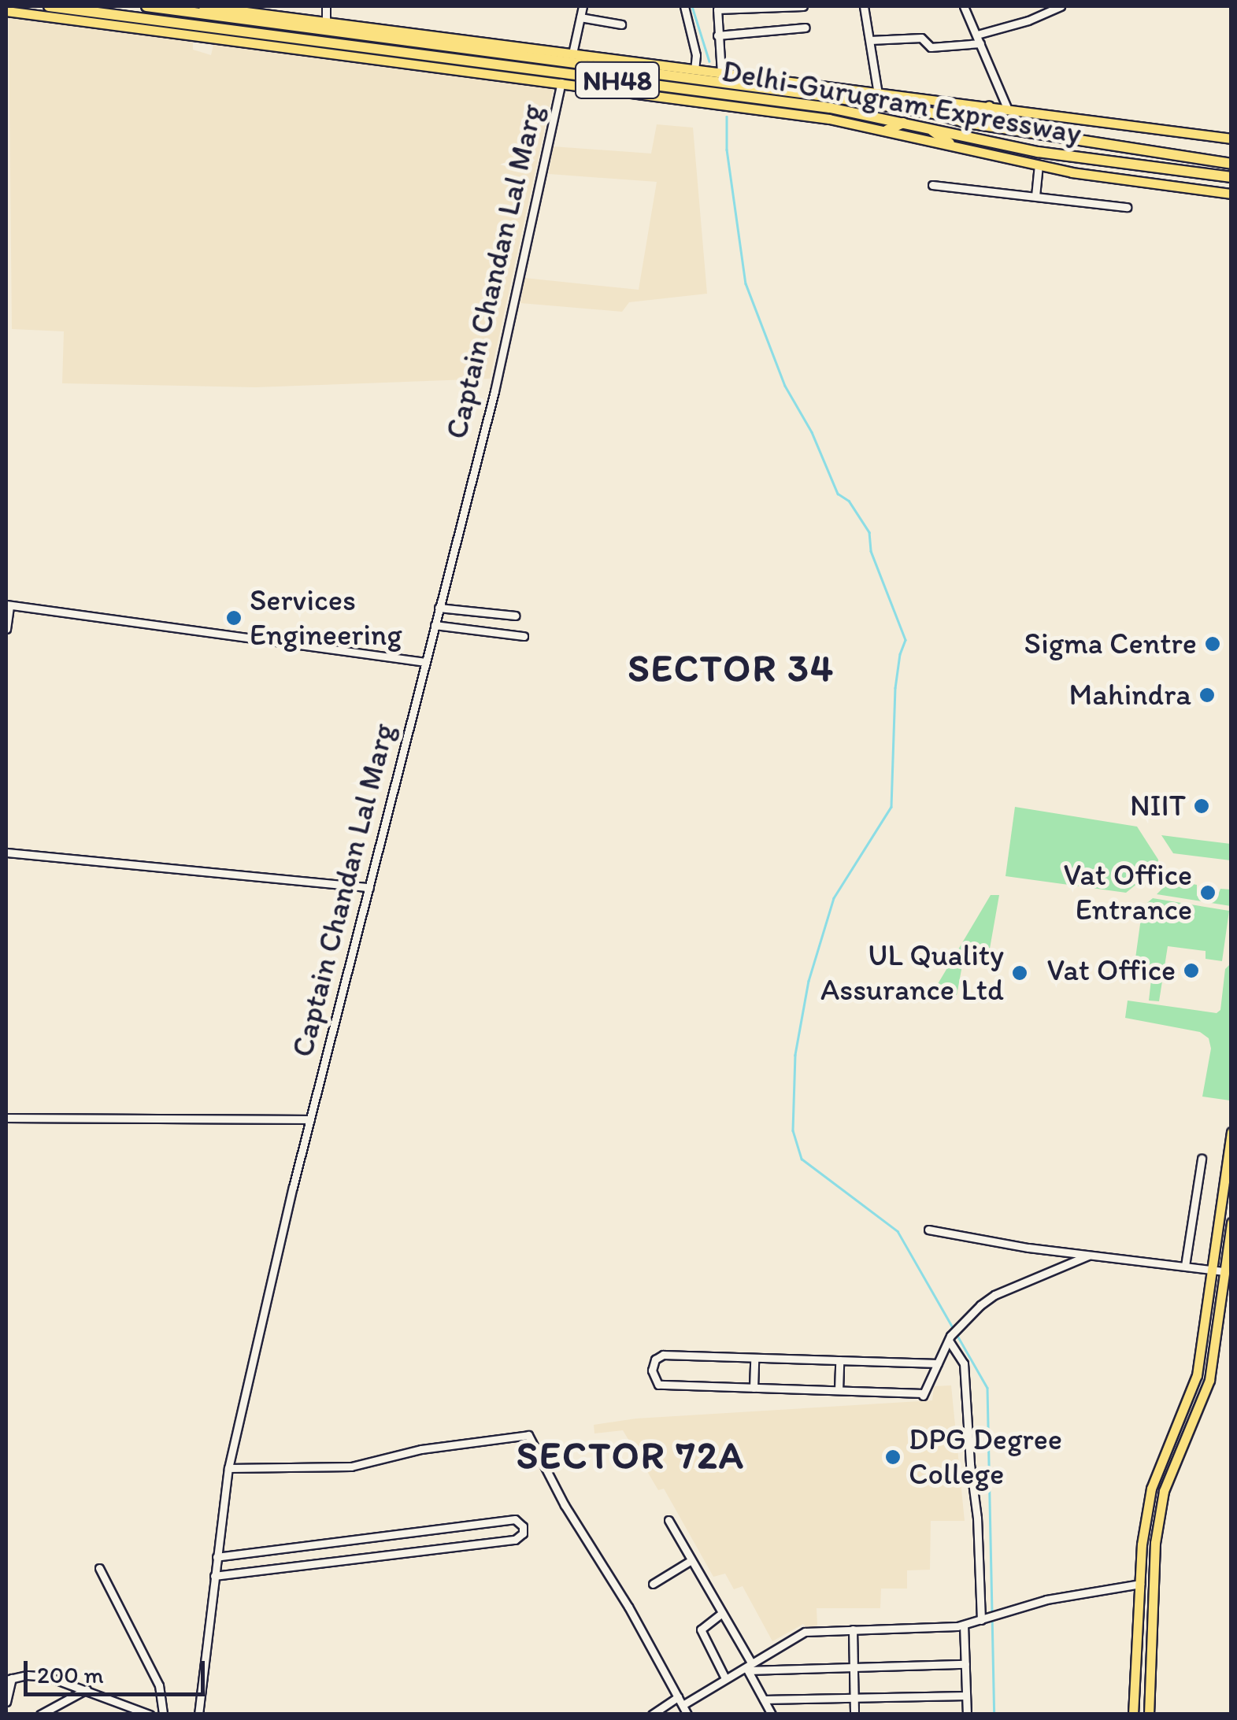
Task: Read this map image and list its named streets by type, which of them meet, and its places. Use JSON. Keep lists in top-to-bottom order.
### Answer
{
  "streets": {
    "highway": ["NH48", "Delhi-Gurugram Expressway"],
    "street": ["Captain Chandan Lal Marg"]
  },
  "districts": ["SECTOR 34", "SECTOR 72A"],
  "places": [
    "Services Engineering",
    "Sigma Centre",
    "Mahindra",
    "NIIT",
    "Vat Office Entrance",
    "Vat Office",
    "UL Quality Assurance Ltd",
    "DPG Degree College"
  ],
  "scale_bar": "200 m"
}
